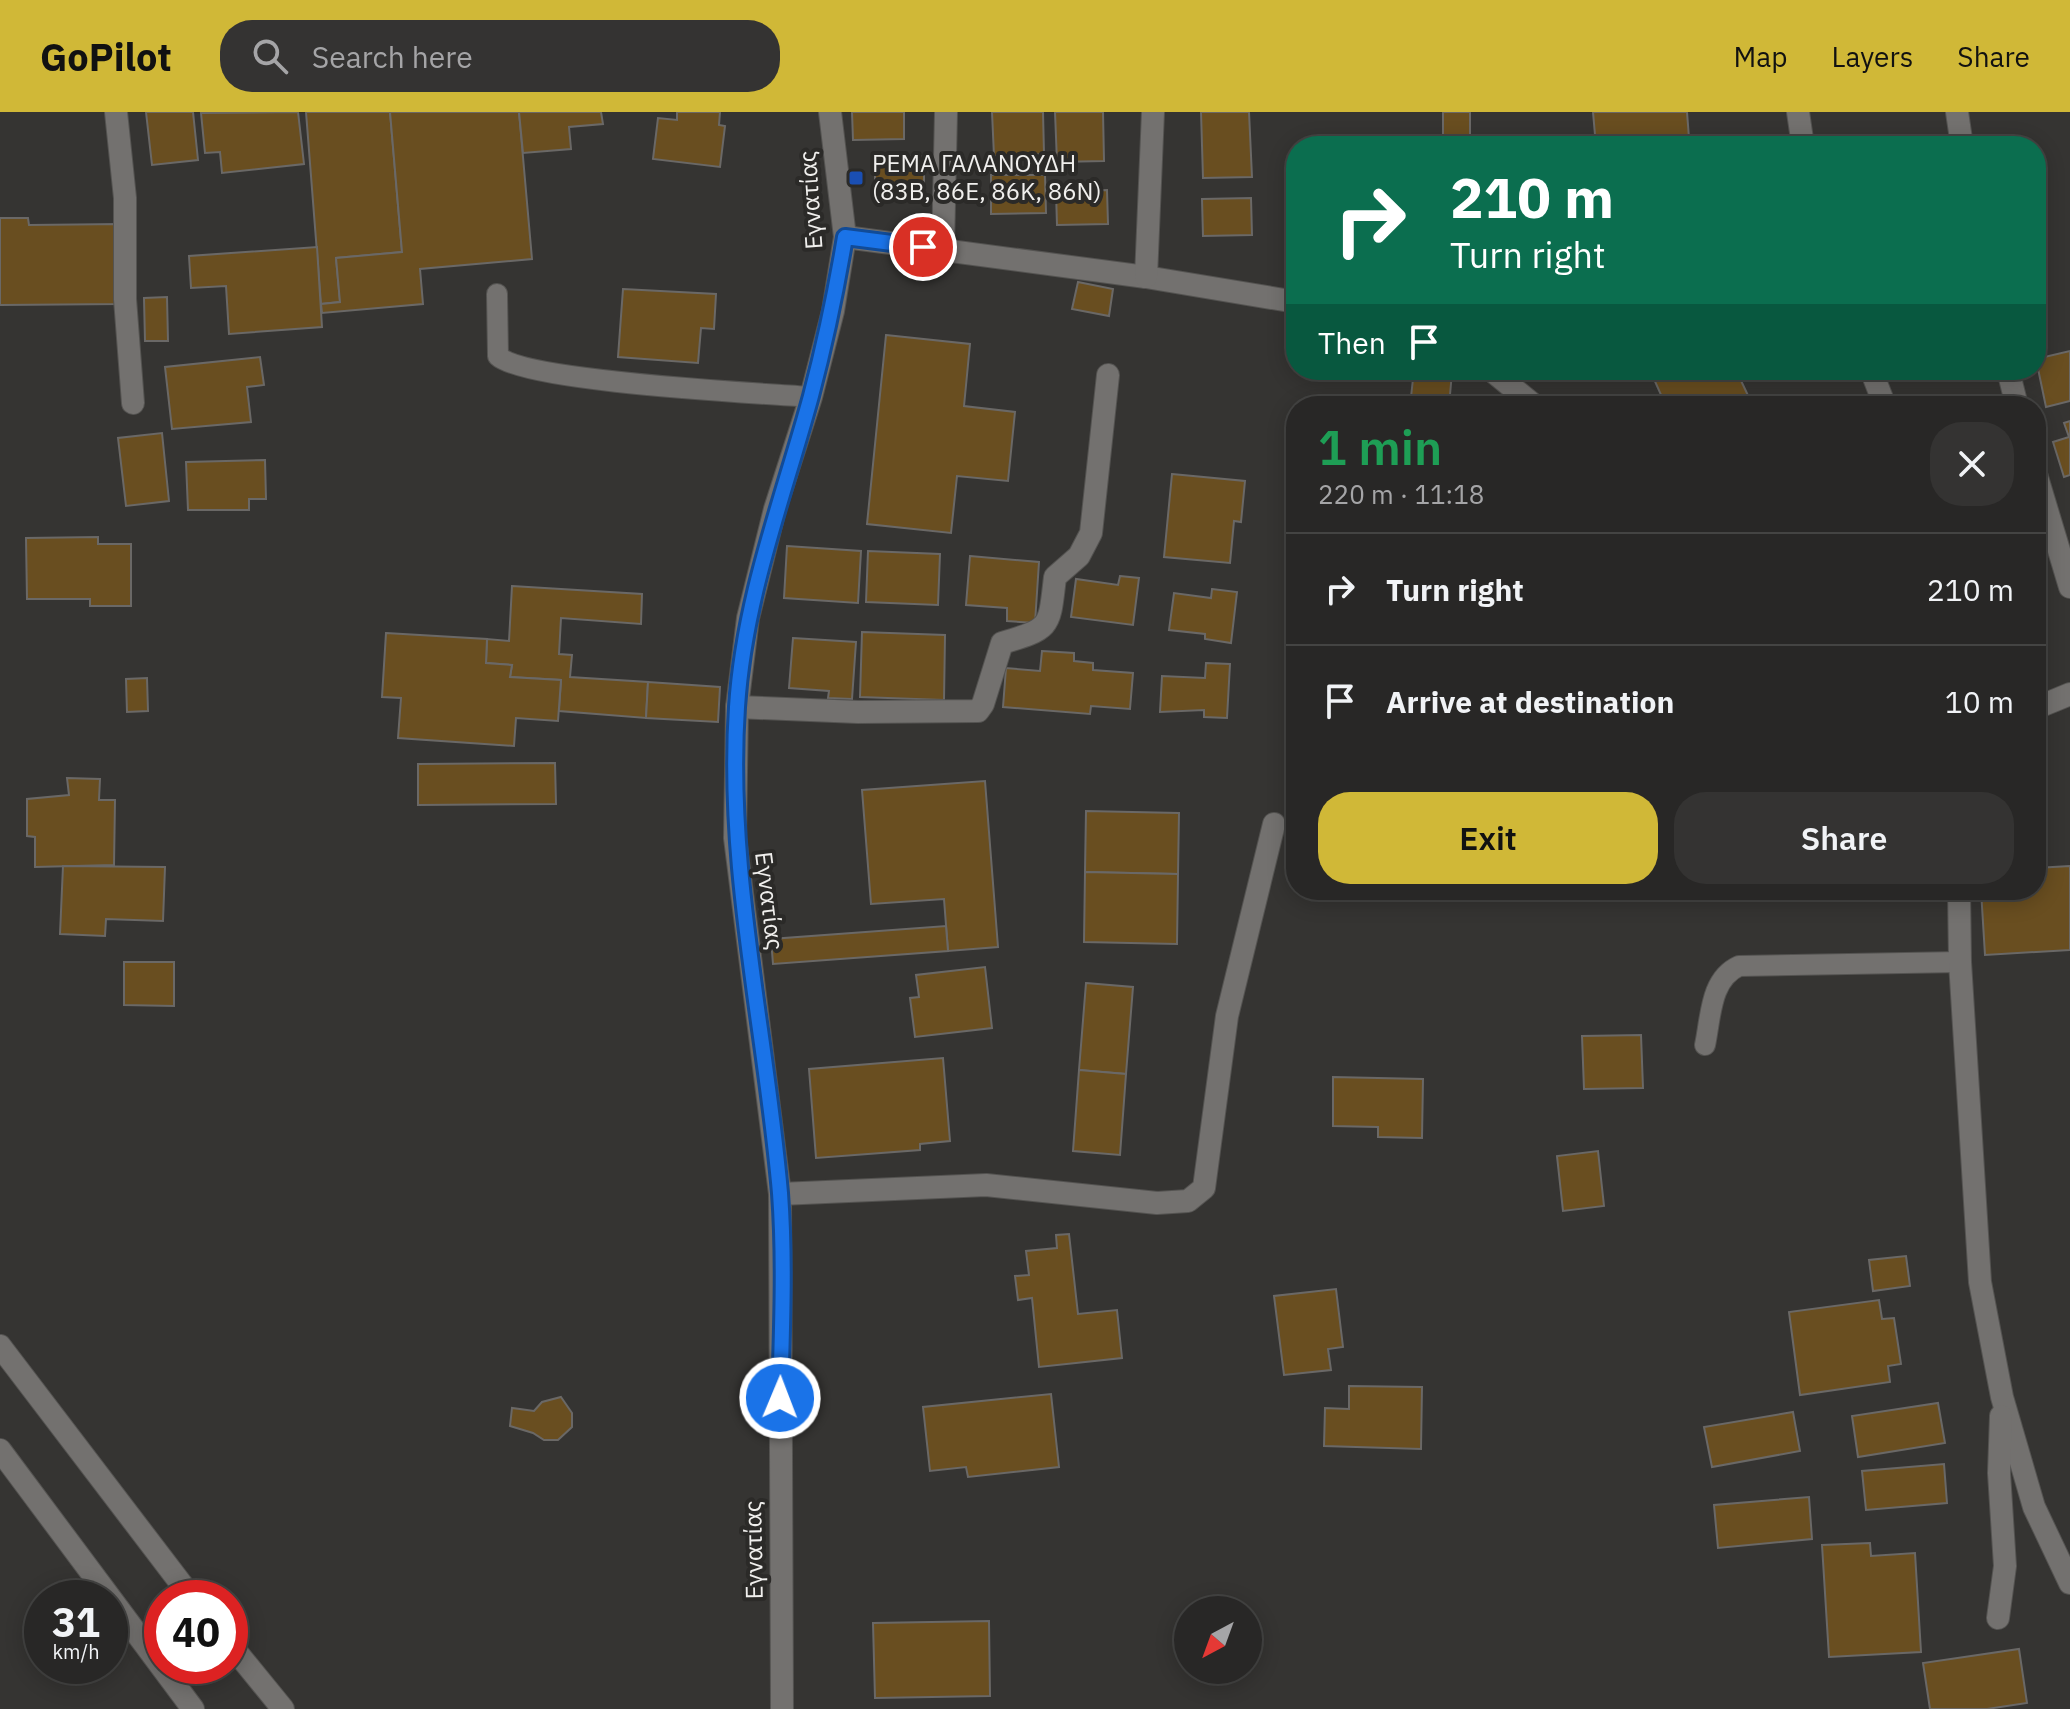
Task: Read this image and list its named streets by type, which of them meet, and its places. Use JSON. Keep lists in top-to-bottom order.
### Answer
{
  "streets": {
    "street": ["Εγνατίας"]
  },
  "places": {
    "transit": ["ΡΕΜΑ ΓΑΛΑΝΟΥΔΗ (83Β, 86Ε, 86Κ, 86Ν)"]
  },
  "north": "bottom left",
  "page": {
    "header": "GoPilot",
    "search": "Search here",
    "nav": ["Map", "Layers", "Share"],
    "turn": ["210 m", "Turn right"],
    "then": "Then",
    "heading": ["1 min", "220 m · 11:18"],
    "list": [
      {
        "name": "Turn right",
        "value": "210 m"
      },
      {
        "name": "Arrive at destination",
        "value": "10 m"
      }
    ],
    "buttons": ["Exit", "Share"],
    "speed": "31 km/h",
    "limit": "40"
  }
}
